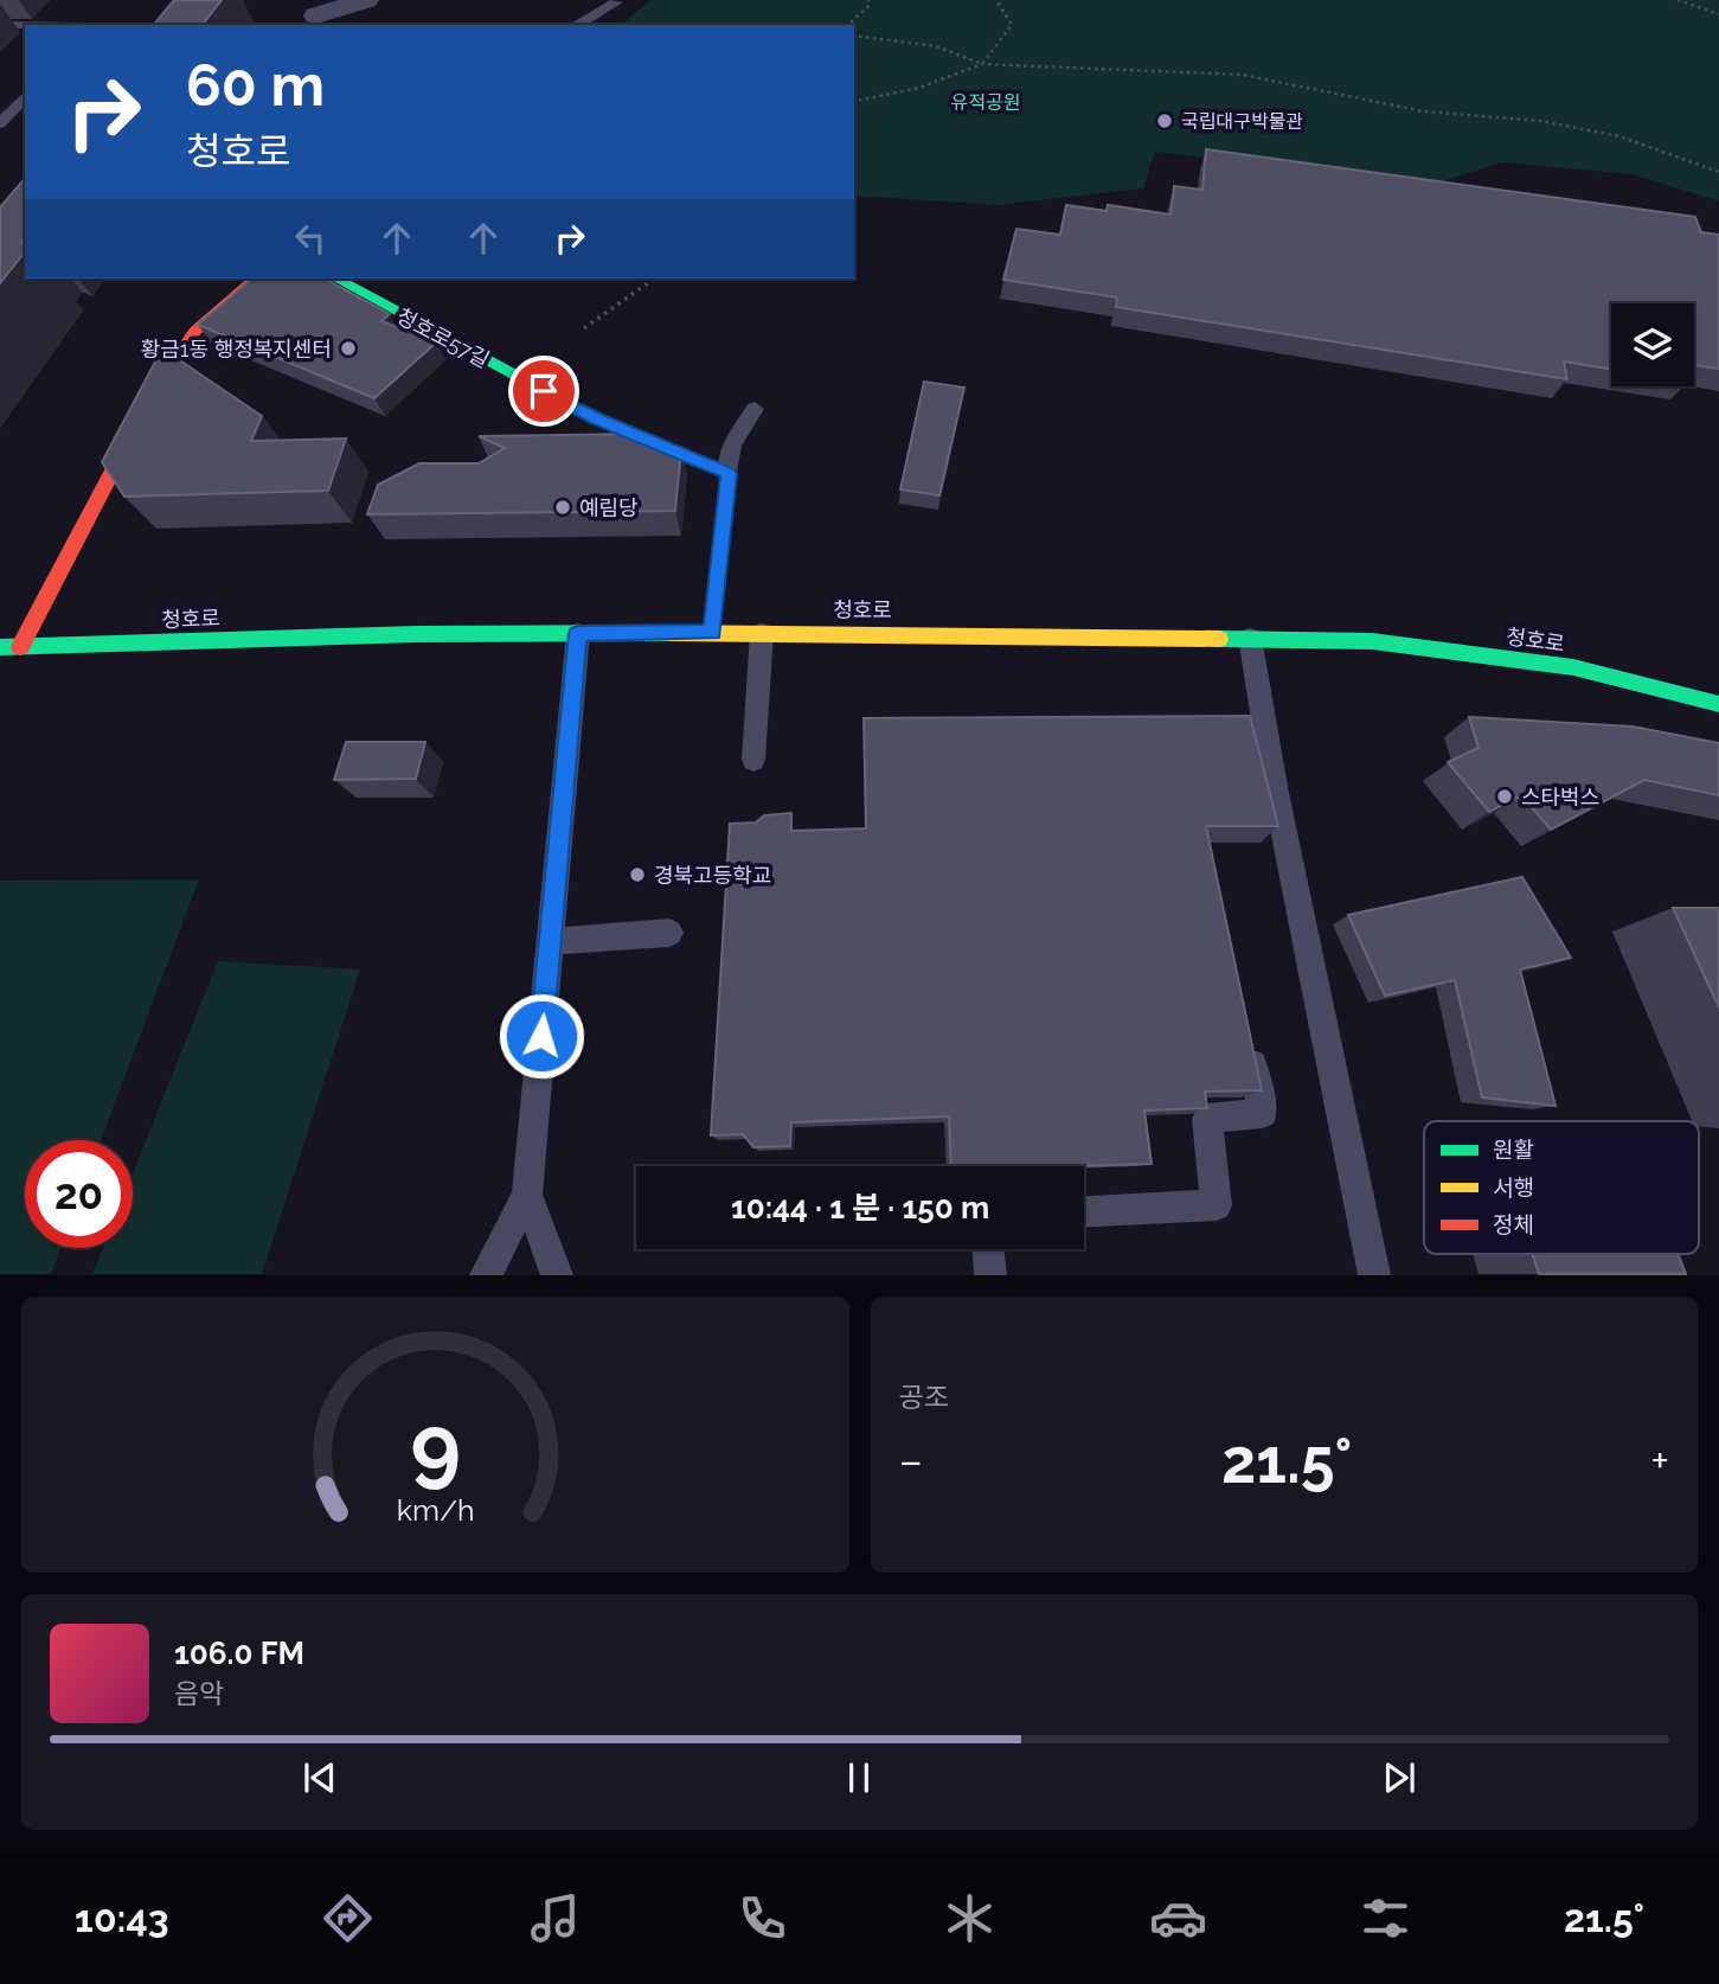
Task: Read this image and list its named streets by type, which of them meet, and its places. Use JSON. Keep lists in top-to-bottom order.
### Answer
{
  "streets": {
    "main road": ["청호로57길", "청호로"]
  },
  "parks": ["유적공원"],
  "places": [
    "국립대구박물관",
    "황금1동 행정복지센터",
    "예림당",
    "스타벅스",
    "경북고등학교"
  ],
  "legend": ["원활", "서행", "정체"],
  "page": {
    "turn": ["60 m", "청호로"],
    "limit": "20",
    "trip": "10:44 · 1 분 · 150 m",
    "tile": "공조",
    "heat": ["−", "21.5°", "+"],
    "song": ["106.0 FM", "음악"],
    "tabs": ["10:43", "21.5°"],
    "gauge": ["9", "km/h"]
  }
}
